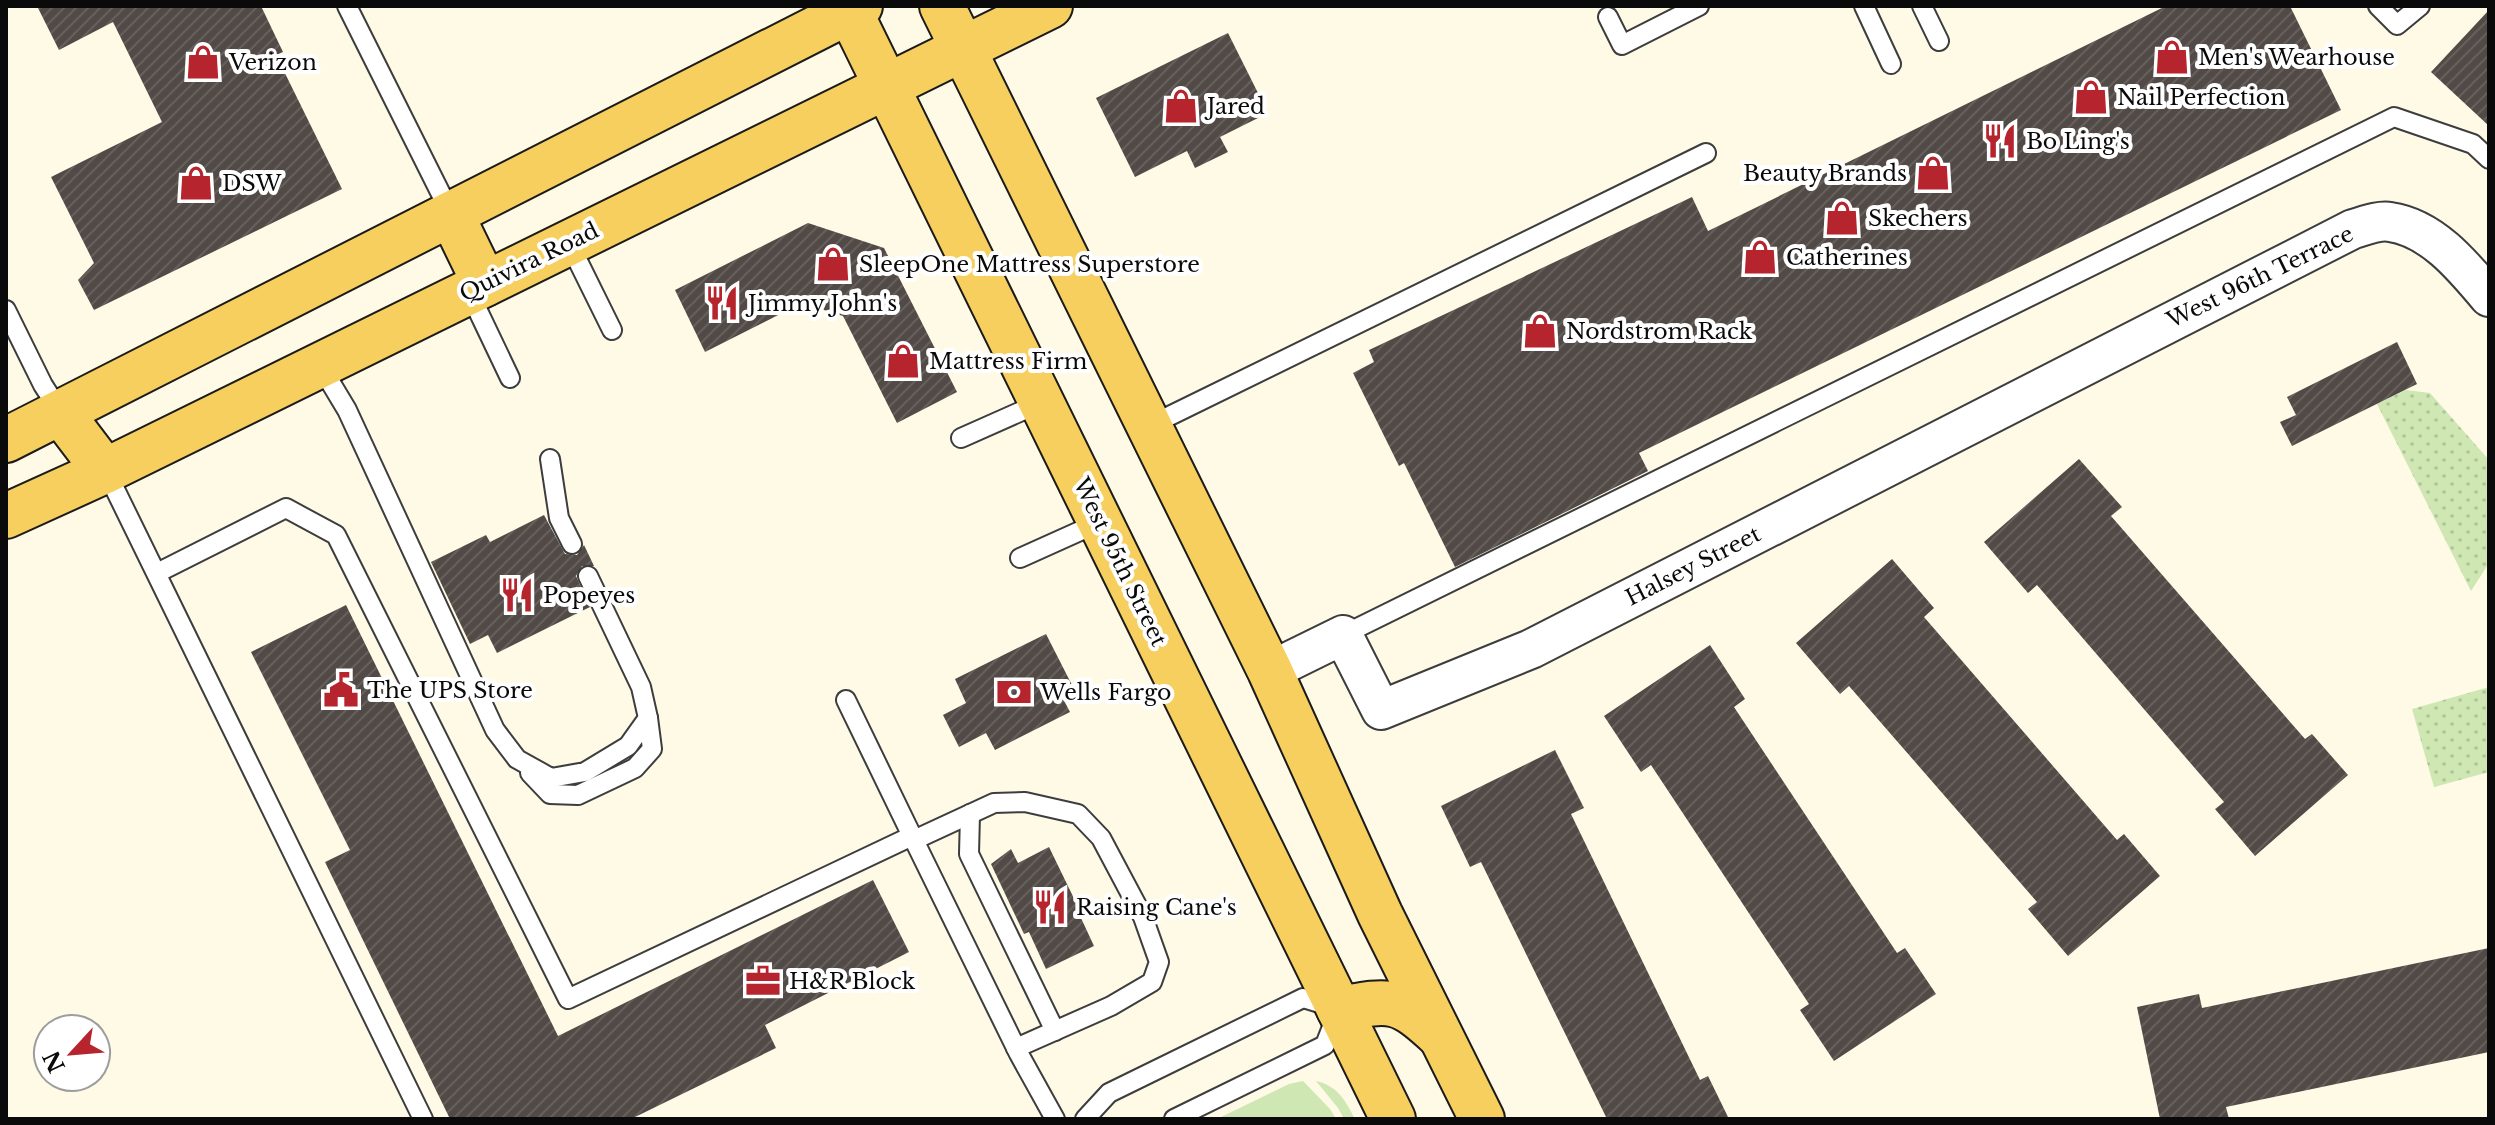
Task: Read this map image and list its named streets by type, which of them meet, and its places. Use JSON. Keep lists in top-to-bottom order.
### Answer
{
  "streets": {
    "main road": ["Quivira Road", "West 95th Street"],
    "street": ["West 96th Terrace", "Halsey Street"]
  },
  "crossings": [
    ["Quivira Road", "West 95th Street"],
    ["West 96th Terrace", "Halsey Street"]
  ],
  "places": {
    "shop": [
      "Men's Wearhouse",
      "Verizon",
      "Nail Perfection",
      "Jared",
      "Beauty Brands",
      "DSW",
      "Skechers",
      "Catherines",
      "SleepOne Mattress Superstore",
      "Nordstrom Rack",
      "Mattress Firm"
    ],
    "restaurant": [
      "Bo Ling's",
      "Jimmy John's",
      "Popeyes",
      "Raising Cane's"
    ],
    "public building": ["The UPS Store"],
    "bank": ["Wells Fargo"],
    "office": ["H&R Block"]
  },
  "north": "bottom left"
}
